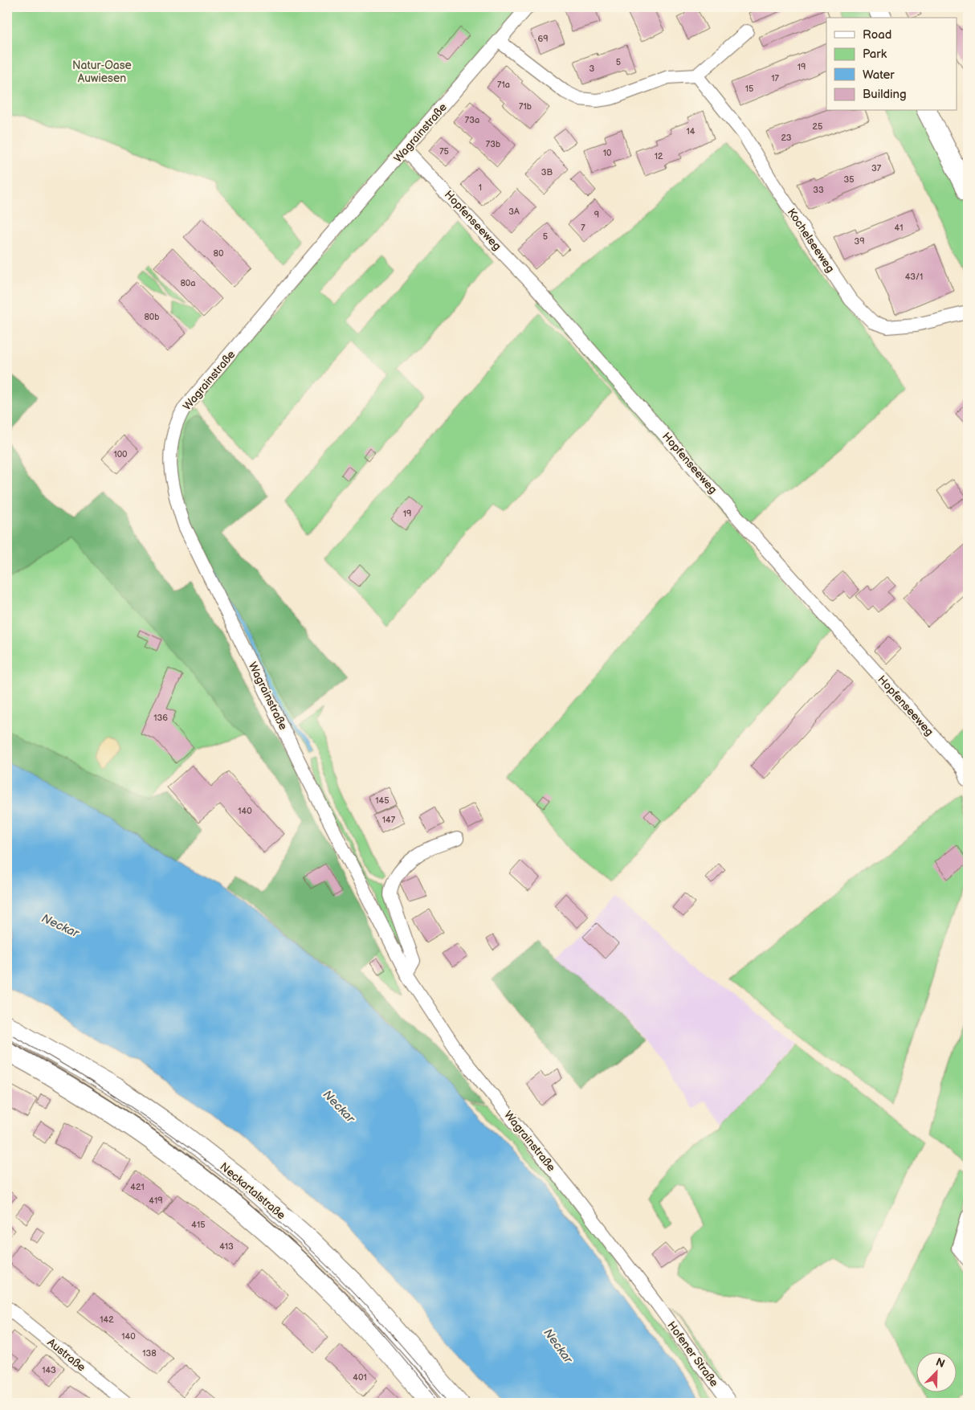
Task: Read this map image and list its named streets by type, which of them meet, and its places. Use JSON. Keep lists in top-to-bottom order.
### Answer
{
  "streets": {
    "main road": ["Neckartalstraße"],
    "street": [
      "Wagrainstraße",
      "Hopfenseeweg",
      "Kochelseeweg",
      "Hofener Straße",
      "Austraße"
    ]
  },
  "crossings": [
    ["Wagrainstraße", "Hopfenseeweg"],
    ["Wagrainstraße", "Hofener Straße"]
  ],
  "water": ["Neckar"],
  "parks": ["Natur-Oase Auwiesen"],
  "house_numbers": [
    "69",
    "5",
    "19",
    "3",
    "17",
    "71a",
    "15",
    "71b",
    "73a",
    "25",
    "14",
    "23",
    "73b",
    "75",
    "10",
    "12",
    "37",
    "3B",
    "35",
    "1",
    "33",
    "3A",
    "9",
    "7",
    "41",
    "5",
    "39",
    "80",
    "43/1",
    "80a",
    "80b",
    "100",
    "19",
    "136",
    "145",
    "140",
    "147",
    "421",
    "419",
    "415",
    "413",
    "142",
    "140",
    "138",
    "143",
    "401"
  ],
  "legend": [
    "Road",
    "Park",
    "Water",
    "Building"
  ],
  "north": "top right"
}
